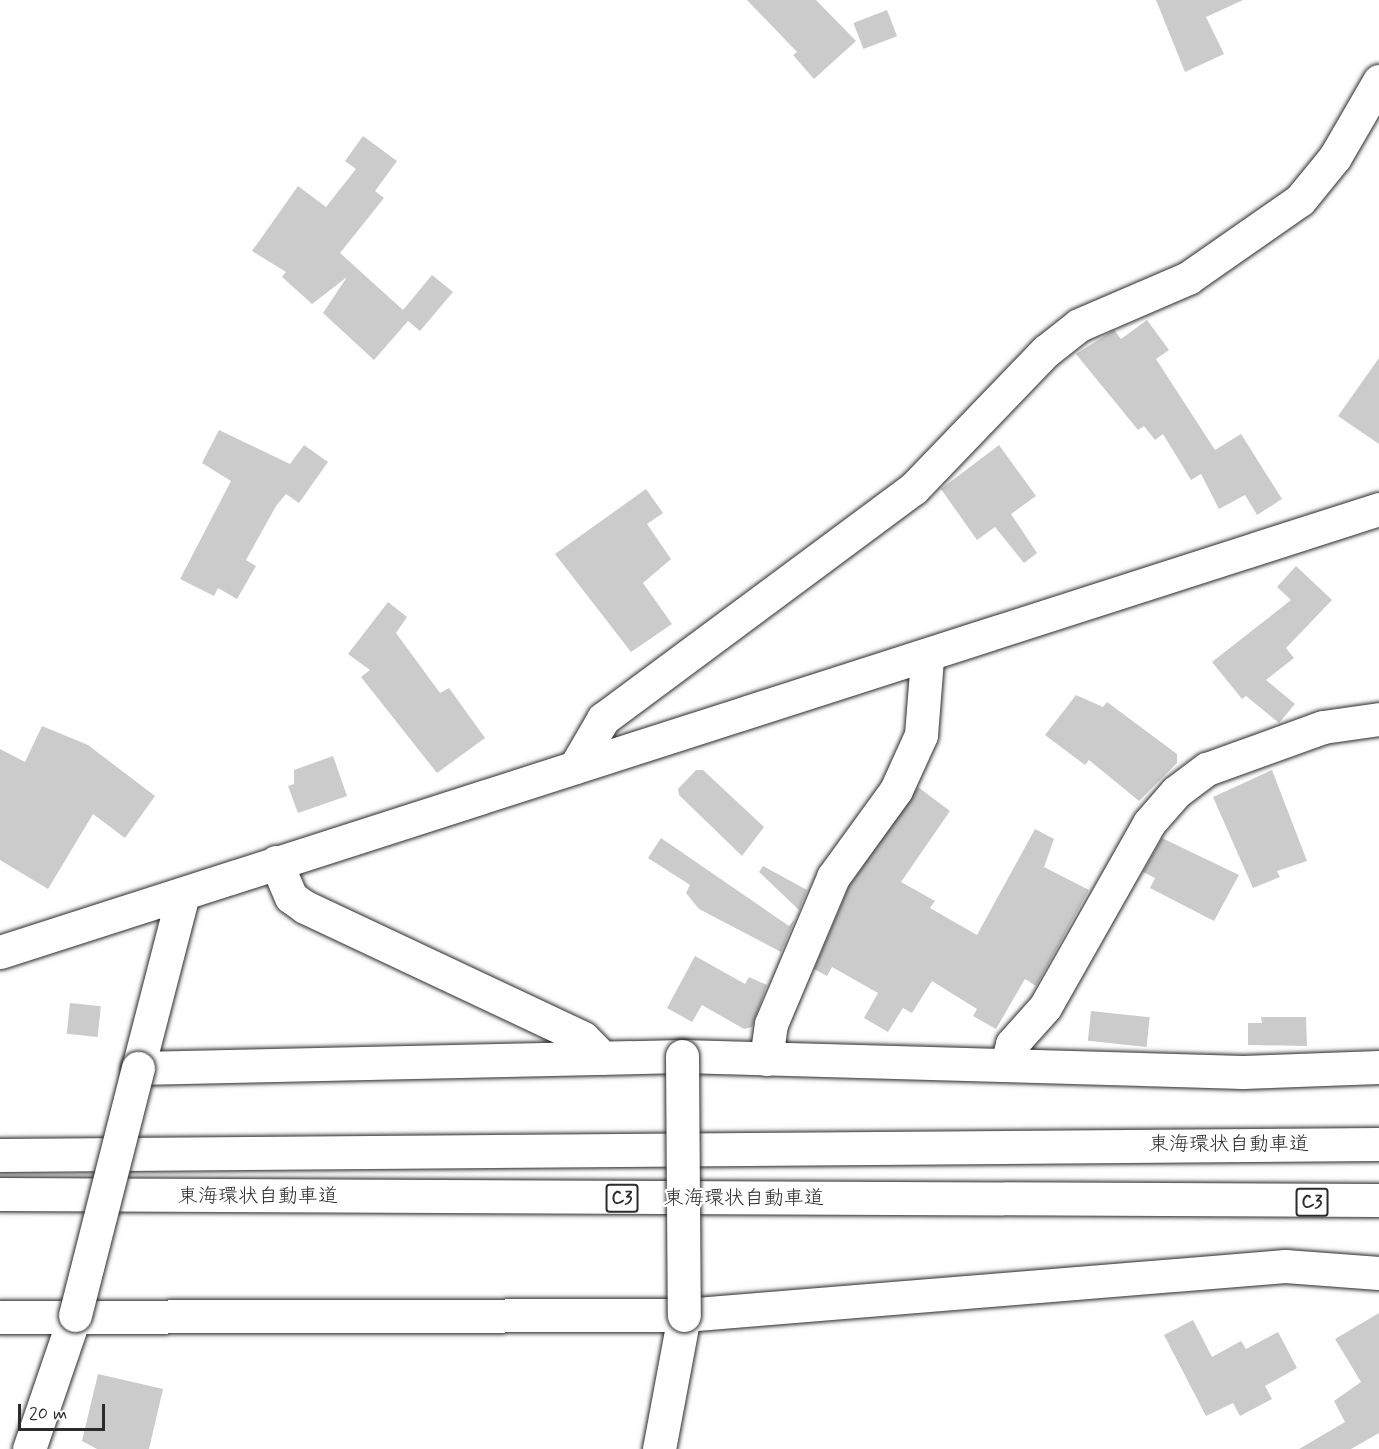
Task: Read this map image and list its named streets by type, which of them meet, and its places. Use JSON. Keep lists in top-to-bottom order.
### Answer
{
  "streets": {
    "main road": ["東海環状自動車道", "C3"]
  },
  "scale_bar": "20 m"
}
